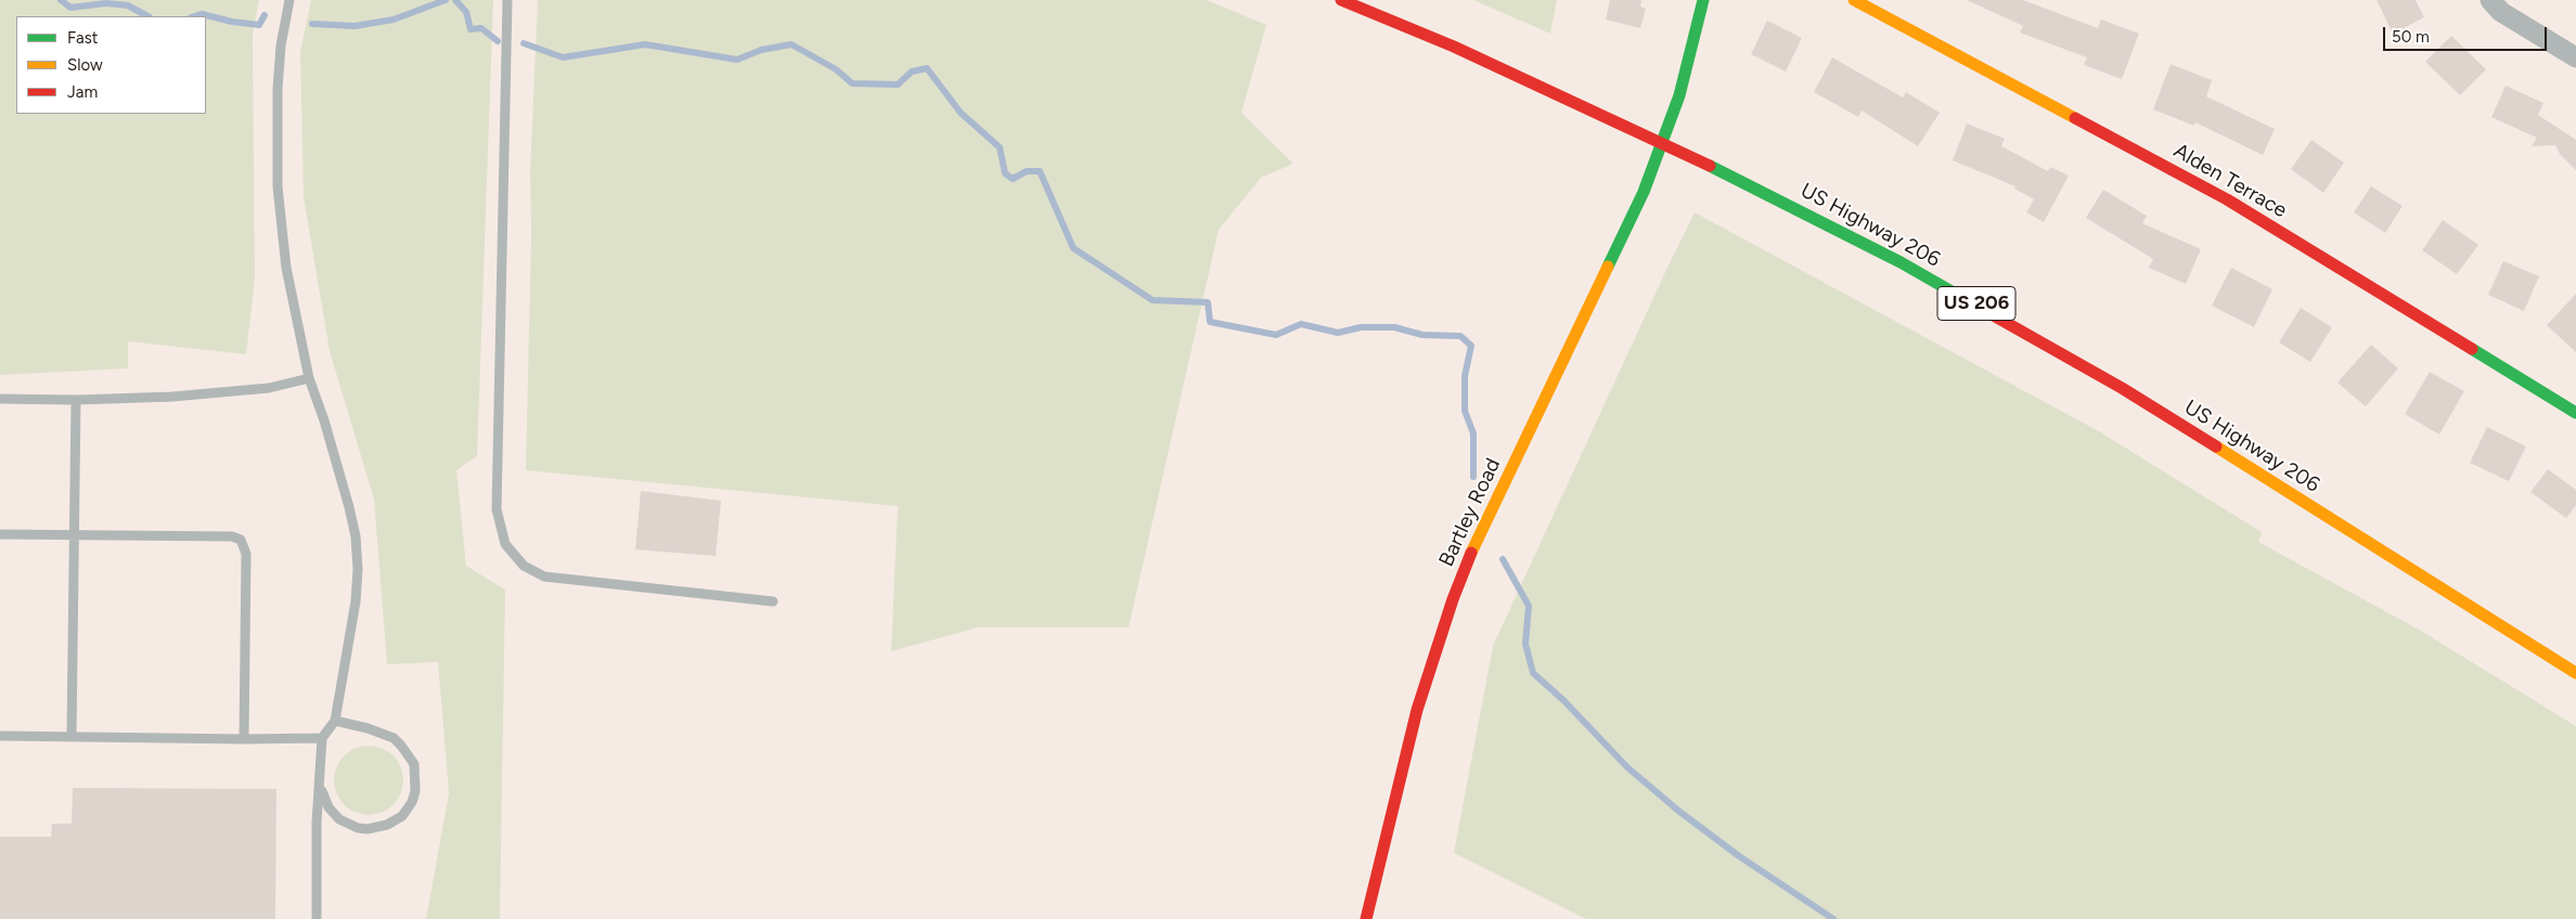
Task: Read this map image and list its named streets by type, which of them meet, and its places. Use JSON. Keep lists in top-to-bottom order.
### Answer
{
  "streets": {
    "main road": [
      "Alden Terrace",
      "US Highway 206",
      "US 206",
      "Bartley Road"
    ]
  },
  "crossings": [
    ["US Highway 206", "Bartley Road"]
  ],
  "legend": ["Fast", "Slow", "Jam"],
  "scale_bar": "50 m"
}
